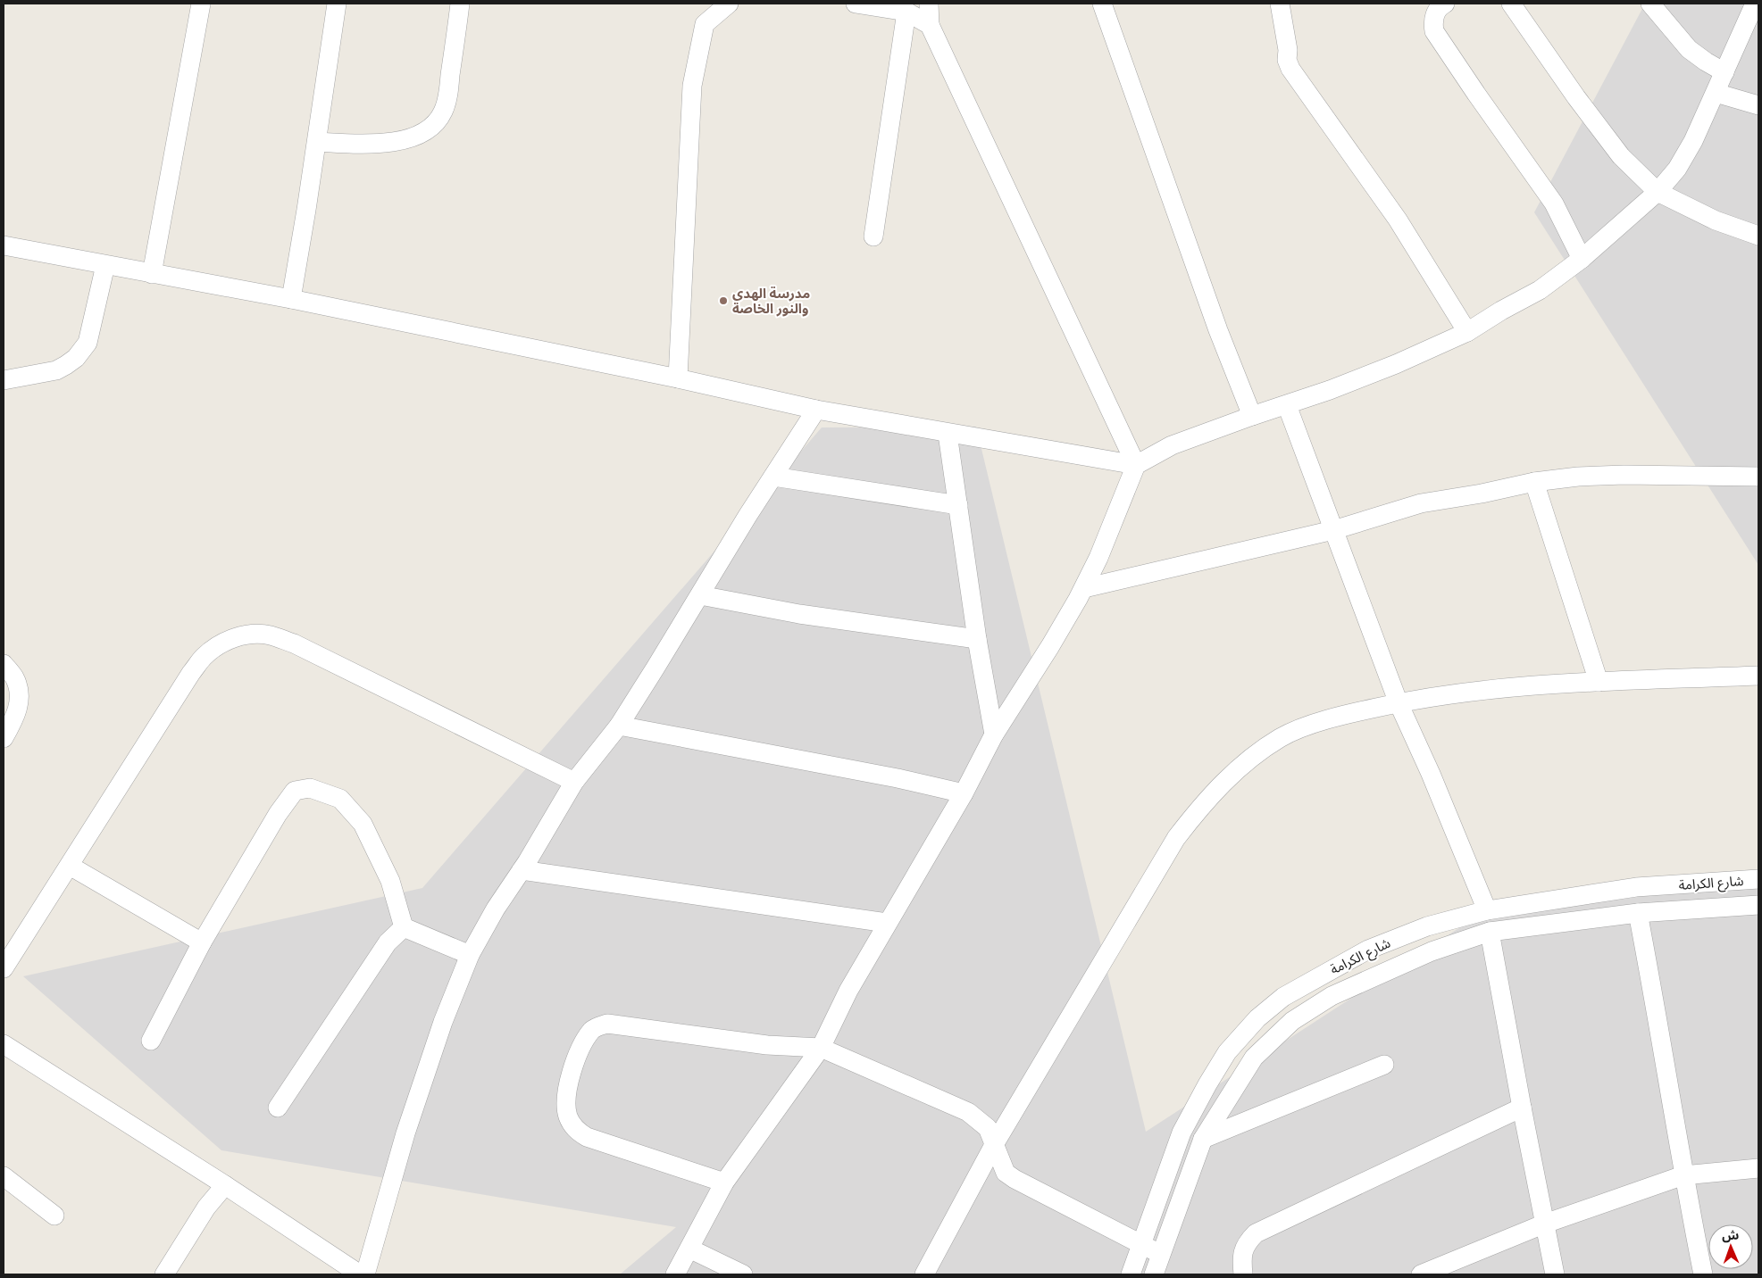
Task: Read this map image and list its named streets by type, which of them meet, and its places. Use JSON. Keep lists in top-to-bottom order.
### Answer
{
  "streets": {
    "street": ["شارع الكرامة"]
  },
  "places": ["مدرسة الهدى والنور الخاصة"],
  "north": "top"
}
